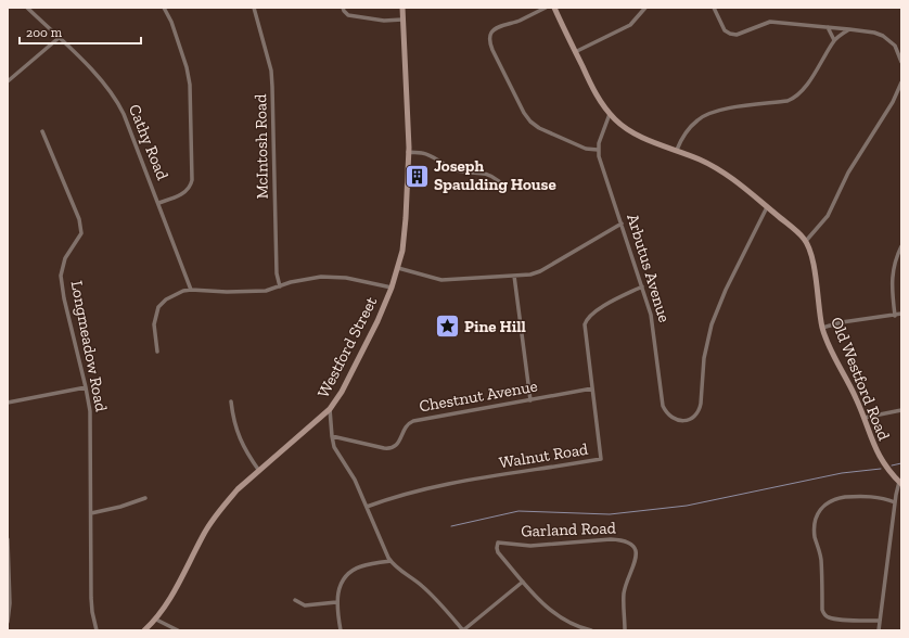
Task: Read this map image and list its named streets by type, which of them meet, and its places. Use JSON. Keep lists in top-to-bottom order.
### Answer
{
  "streets": {
    "main road": ["Westford Street", "Old Westford Road"],
    "street": [
      "Cathy Road",
      "McIntosh Road",
      "Arbutus Avenue",
      "Longmeadow Road",
      "Chestnut Avenue",
      "Walnut Road",
      "Garland Road"
    ]
  },
  "crossings": [
    ["Arbutus Avenue", "Old Westford Road"],
    ["Arbutus Avenue", "Walnut Road"],
    ["Chestnut Avenue", "Walnut Road"]
  ],
  "places": {
    "building": ["Joseph Spaulding House"],
    "place": ["Pine Hill"]
  },
  "scale_bar": "200 m"
}
